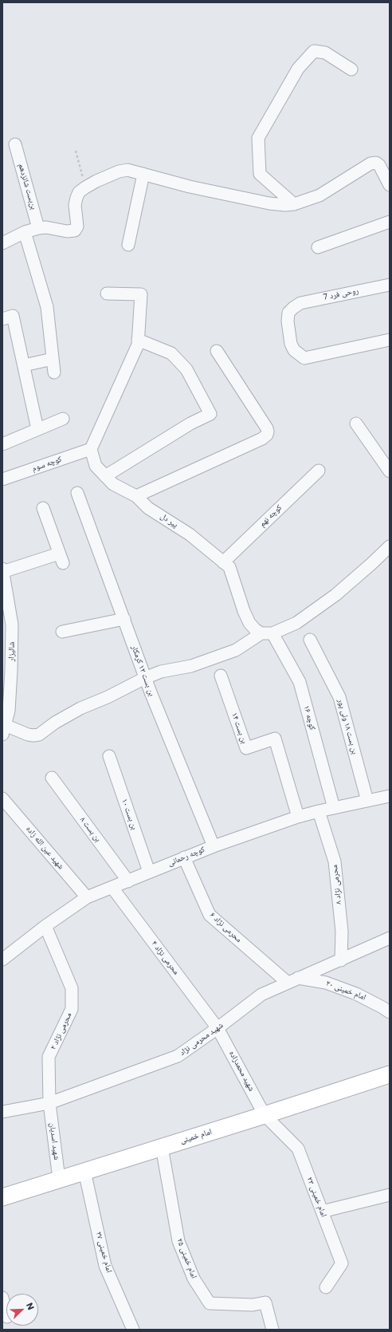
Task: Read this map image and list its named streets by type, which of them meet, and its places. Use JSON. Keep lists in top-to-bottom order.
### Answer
{
  "streets": {
    "street": [
      "بن‌بست شانزدهم",
      "روحی فرد 7",
      "کوچه سوم",
      "کوچه نهم",
      "پیر دل",
      "شالیزار",
      "بن بست ۱۲ کرمکار",
      "کوچه ۱۶",
      "بن بست ۱۸ ولی پور",
      "بن بست ۱۴",
      "بن بست ۱۰",
      "بن بست ۸",
      "شهید عین الله زاده",
      "کوچه رحمانی",
      "محرمی نژاد ۸",
      "محرمی نژاد ۶",
      "محرمی نژاد ۴",
      "امام خمینی ۲۰",
      "محرمی نژاد ۲",
      "شهید محرمی نژاد",
      "شهید محمدزاده",
      "امام خمینی",
      "شهید اسدیان",
      "امام خمینی ۲۳",
      "امام خمینی ۲۷",
      "امام خمینی ۲۵"
    ]
  },
  "crossings": [
    ["کوچه سوم", "پیر دل"],
    ["کوچه نهم", "پیر دل"],
    ["پیر دل", "کوچه ۱۶"],
    ["بن بست ۱۲ کرمکار", "کوچه رحمانی"],
    ["کوچه ۱۶", "کوچه رحمانی"],
    ["بن بست ۱۸ ولی پور", "کوچه رحمانی"],
    ["بن بست ۱۴", "کوچه رحمانی"],
    ["بن بست ۱۰", "کوچه رحمانی"],
    ["بن بست ۸", "کوچه رحمانی"],
    ["شهید عین الله زاده", "کوچه رحمانی"],
    ["کوچه رحمانی", "محرمی نژاد ۸"],
    ["کوچه رحمانی", "محرمی نژاد ۶"],
    ["کوچه رحمانی", "محرمی نژاد ۴"],
    ["کوچه رحمانی", "محرمی نژاد ۲"],
    ["محرمی نژاد ۸", "شهید محرمی نژاد"],
    ["محرمی نژاد ۶", "امام خمینی ۲۰"],
    ["محرمی نژاد ۶", "شهید محرمی نژاد"],
    ["محرمی نژاد ۴", "شهید محرمی نژاد"],
    ["محرمی نژاد ۴", "شهید محمدزاده"],
    ["امام خمینی ۲۰", "شهید محرمی نژاد"],
    ["محرمی نژاد ۲", "شهید محرمی نژاد"],
    ["محرمی نژاد ۲", "شهید اسدیان"],
    ["شهید محرمی نژاد", "شهید محمدزاده"],
    ["شهید محرمی نژاد", "شهید اسدیان"],
    ["شهید محمدزاده", "امام خمینی"],
    ["شهید محمدزاده", "امام خمینی ۲۳"],
    ["امام خمینی", "شهید اسدیان"],
    ["امام خمینی", "امام خمینی ۲۳"],
    ["امام خمینی", "امام خمینی ۲۷"],
    ["امام خمینی", "امام خمینی ۲۵"]
  ],
  "north": "top right"
}
